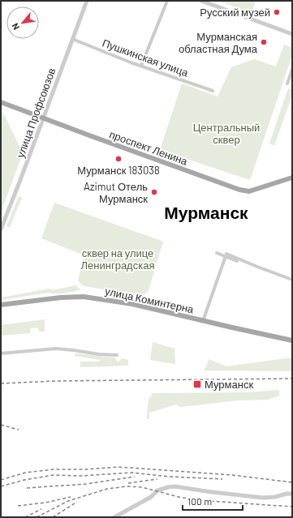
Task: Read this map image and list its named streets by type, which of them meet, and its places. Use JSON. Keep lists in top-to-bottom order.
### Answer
{
  "streets": {
    "main road": ["проспект Ленина", "улица Коминтерна"],
    "street": ["Пушкинская улица", "улица Профсоюзов"]
  },
  "crossings": [
    ["Пушкинская улица", "улица Профсоюзов"],
    ["улица Профсоюзов", "проспект Ленина"]
  ],
  "districts": ["Мурманск"],
  "parks": ["Центральный сквер", "сквер на улице Ленинградская"],
  "places": {
    "other": [
      "Русский музей",
      "Мурманская областная Дума",
      "Мурманск 183038",
      "Azimut Отель Мурманск"
    ],
    "transit": ["Мурманск"]
  },
  "scale_bar": "100 m",
  "north": "bottom left"
}
